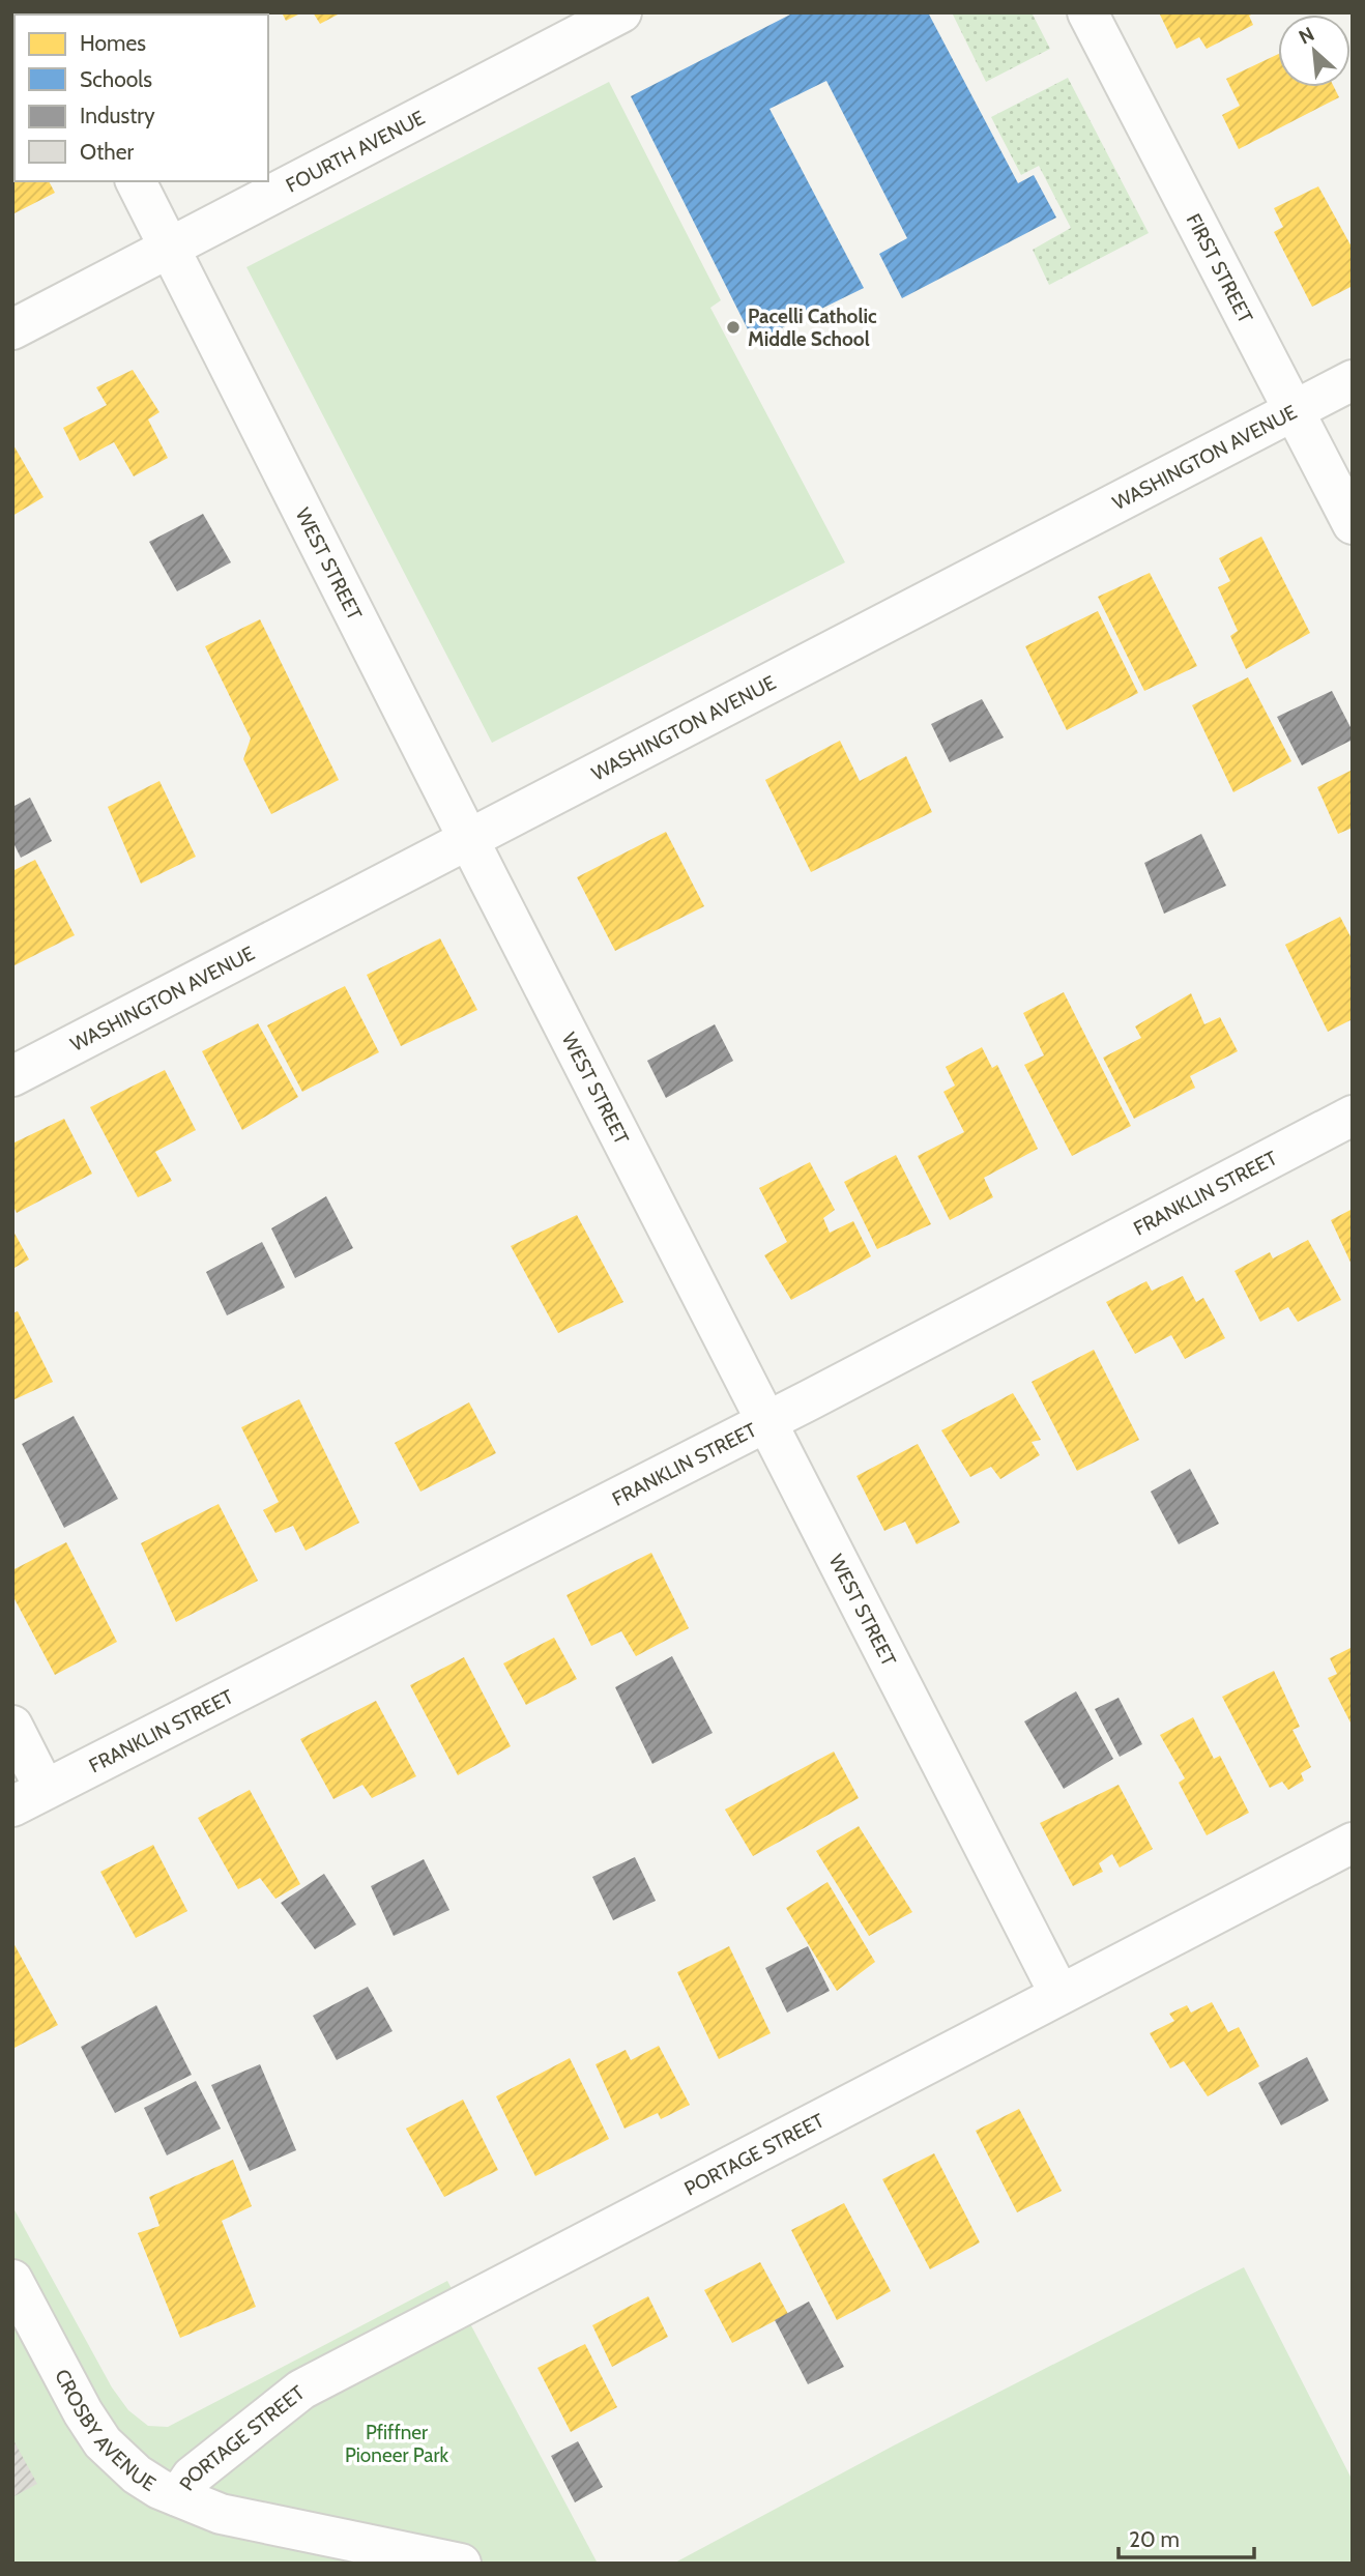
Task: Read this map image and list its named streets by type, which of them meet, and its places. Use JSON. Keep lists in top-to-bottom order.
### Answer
{
  "streets": {
    "street": [
      "FOURTH AVENUE",
      "FIRST STREET",
      "WASHINGTON AVENUE",
      "WEST STREET",
      "FRANKLIN STREET",
      "PORTAGE STREET",
      "CROSBY AVENUE"
    ]
  },
  "crossings": [
    ["FOURTH AVENUE", "WEST STREET"],
    ["FIRST STREET", "WASHINGTON AVENUE"],
    ["WASHINGTON AVENUE", "WEST STREET"],
    ["WEST STREET", "FRANKLIN STREET"],
    ["WEST STREET", "PORTAGE STREET"],
    ["PORTAGE STREET", "CROSBY AVENUE"]
  ],
  "parks": ["Pfiffner Pioneer Park"],
  "places": ["Pacelli Catholic Middle School"],
  "legend": [
    "Homes",
    "Schools",
    "Industry",
    "Other"
  ],
  "scale_bar": "20 m",
  "north": "top left"
}
